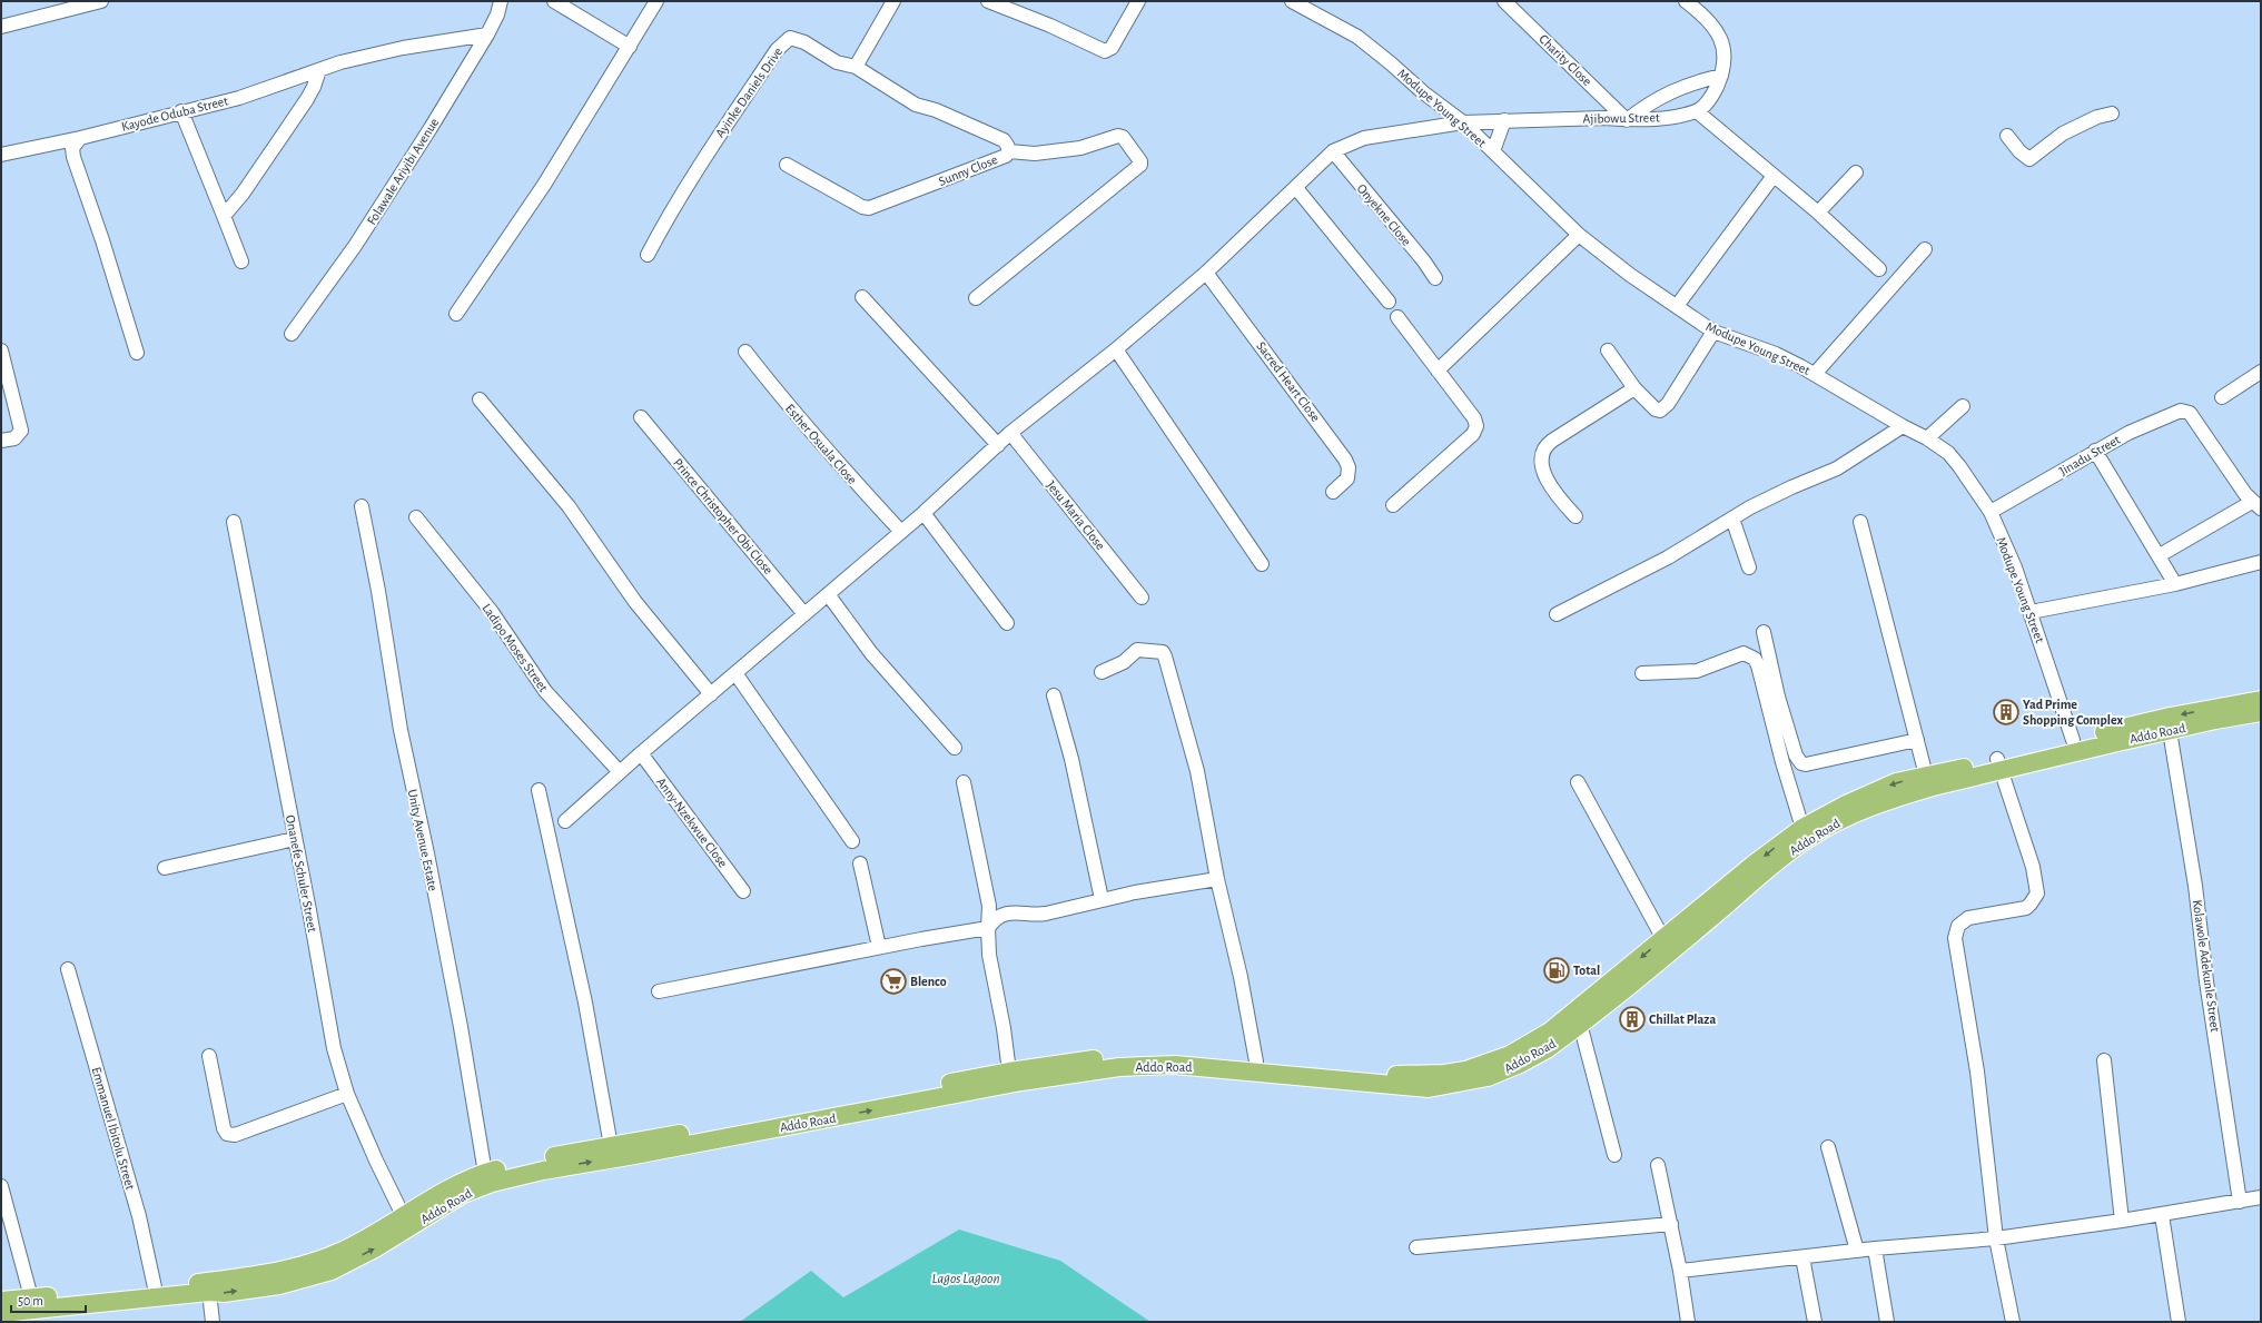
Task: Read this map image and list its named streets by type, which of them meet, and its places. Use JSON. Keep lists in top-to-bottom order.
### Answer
{
  "streets": {
    "main road": ["Addo Road"],
    "street": [
      "Charity Close",
      "Ayinke Daniels Drive",
      "Modupe Young Street",
      "Kayode Oduba Street",
      "Ajibowu Street",
      "Sunny Close",
      "Folawale Ariyibi Avenue",
      "Onyekne Close",
      "Sacred Heart Close",
      "Esther Osuala Close",
      "Jinadu Street",
      "Jesu Maria Close",
      "Prince Christopher Obi Close",
      "Ladipo Moses Street",
      "Anny-Nzekwue Close",
      "Unity Avenue Estate",
      "Onanefe Schuler Street",
      "Kolawole Adekunle Street",
      "Emmanuel Ibitolu Street"
    ]
  },
  "crossings": [
    ["Charity Close", "Ajibowu Street"],
    ["Ayinke Daniels Drive", "Sunny Close"],
    ["Modupe Young Street", "Ajibowu Street"],
    ["Modupe Young Street", "Jinadu Street"],
    ["Modupe Young Street", "Addo Road"],
    ["Kayode Oduba Street", "Folawale Ariyibi Avenue"],
    ["Ajibowu Street", "Onyekne Close"],
    ["Addo Road", "Unity Avenue Estate"],
    ["Addo Road", "Onanefe Schuler Street"],
    ["Addo Road", "Kolawole Adekunle Street"],
    ["Addo Road", "Emmanuel Ibitolu Street"]
  ],
  "water": ["Lagos Lagoon"],
  "places": {
    "building": ["Yad Prime Shopping Complex", "Chillat Plaza"],
    "fuel station": ["Total"],
    "supermarket": ["Blenco"]
  },
  "scale_bar": "50 m"
}
